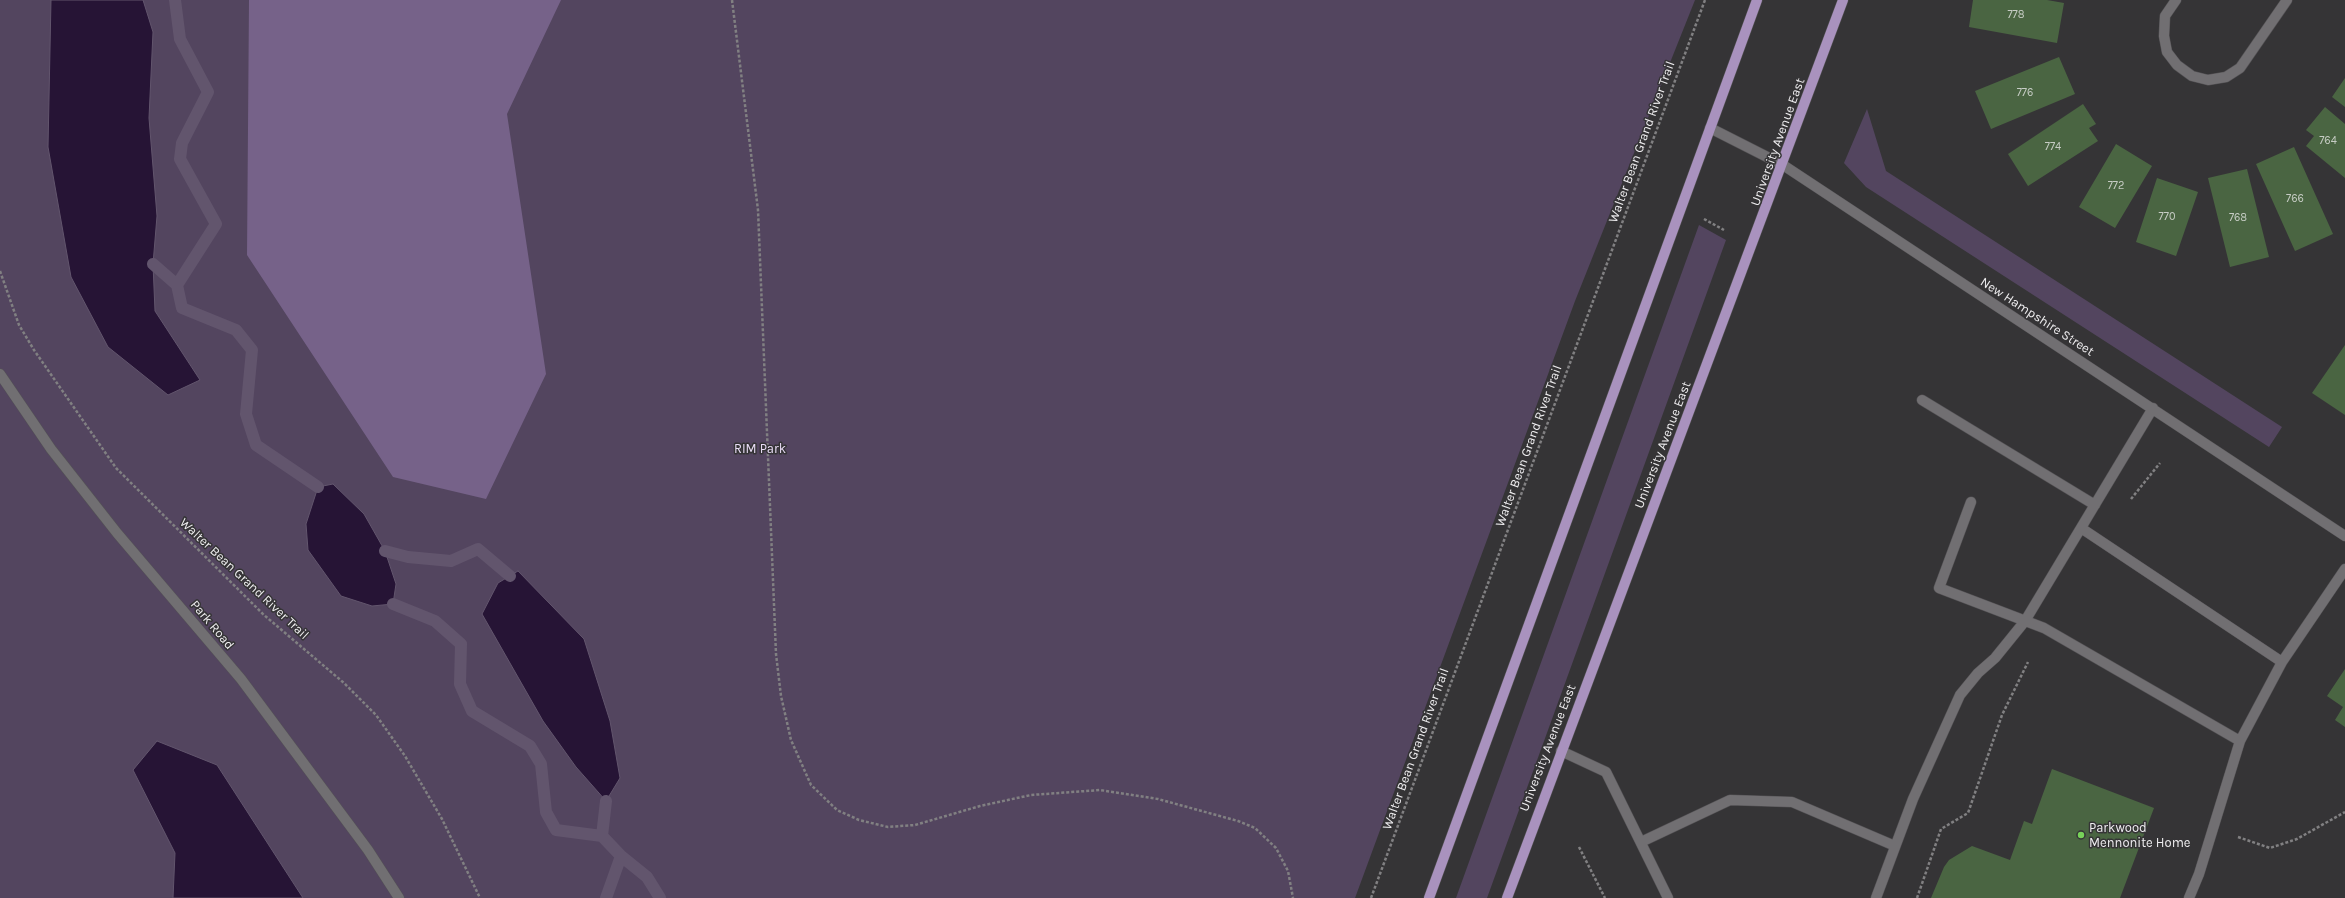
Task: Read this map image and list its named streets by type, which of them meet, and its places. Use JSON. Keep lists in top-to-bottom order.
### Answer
{
  "streets": {
    "main road": ["University Avenue East"],
    "street": ["New Hampshire Street", "Park Road"],
    "path": ["Walter Bean Grand River Trail"]
  },
  "crossings": [
    ["University Avenue East", "New Hampshire Street"]
  ],
  "parks": ["RIM Park"],
  "places": ["Parkwood Mennonite Home"],
  "house_numbers": [
    "778",
    "776",
    "764",
    "774",
    "772",
    "766",
    "770",
    "768"
  ]
}
